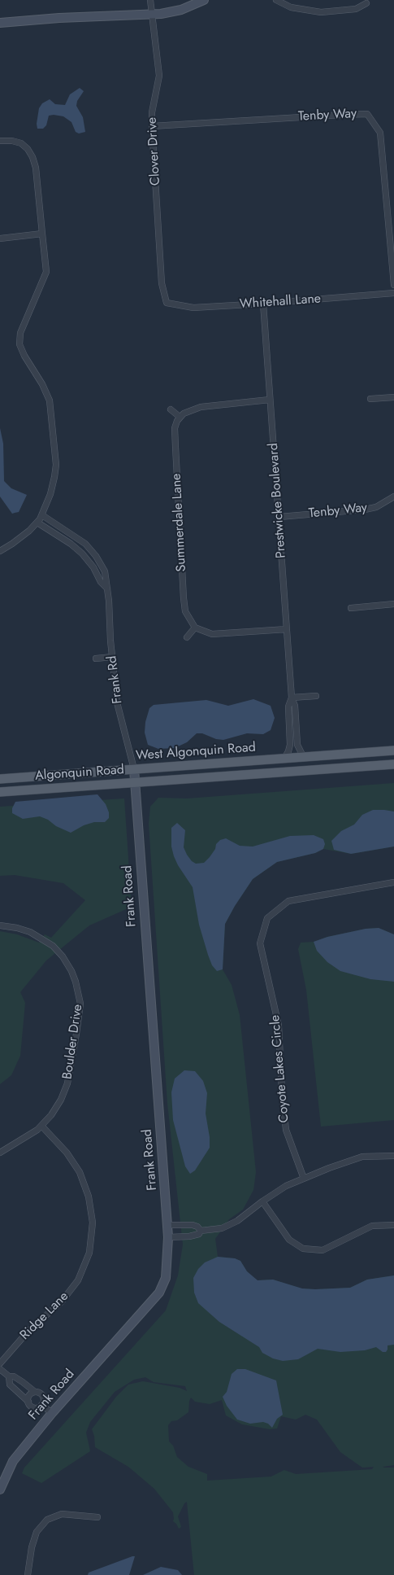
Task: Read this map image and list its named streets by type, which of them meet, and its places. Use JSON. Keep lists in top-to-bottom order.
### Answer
{
  "streets": {
    "main road": ["West Algonquin Road", "Algonquin Road"],
    "street": [
      "Tenby Way",
      "Clover Drive",
      "Whitehall Lane",
      "Prestwicke Boulevard",
      "Summerdale Lane",
      "Frank Rd",
      "Frank Road",
      "Boulder Drive",
      "Coyote Lakes Circle",
      "Ridge Lane"
    ]
  },
  "crossings": [
    ["Tenby Way", "Clover Drive"],
    ["Tenby Way", "Prestwicke Boulevard"],
    ["Clover Drive", "Whitehall Lane"],
    ["Whitehall Lane", "Prestwicke Boulevard"],
    ["Prestwicke Boulevard", "West Algonquin Road"],
    ["Frank Rd", "West Algonquin Road"],
    ["Frank Rd", "Frank Road"],
    ["West Algonquin Road", "Frank Road"],
    ["Algonquin Road", "Frank Road"],
    ["Boulder Drive", "Ridge Lane"]
  ]
}
